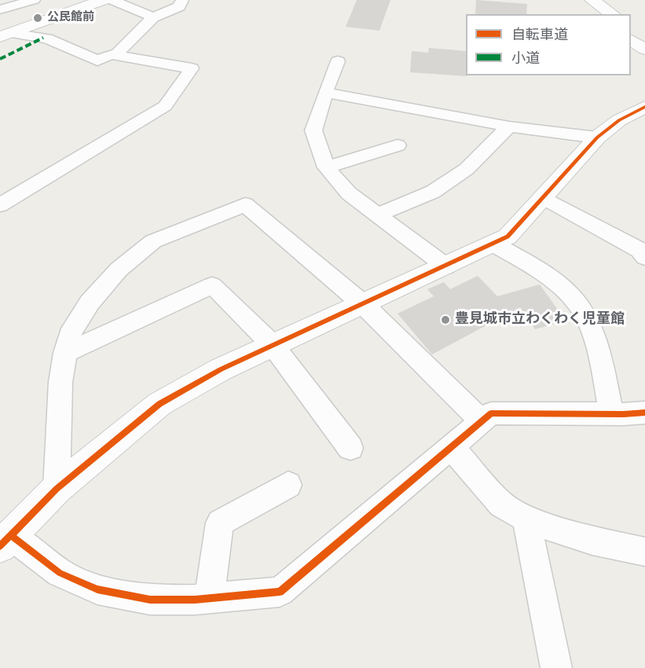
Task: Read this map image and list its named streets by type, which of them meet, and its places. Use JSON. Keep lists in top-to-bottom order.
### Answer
{
  "places": ["公民館前", "豊見城市立わくわく児童館"],
  "legend": ["自転車道", "小道"]
}
